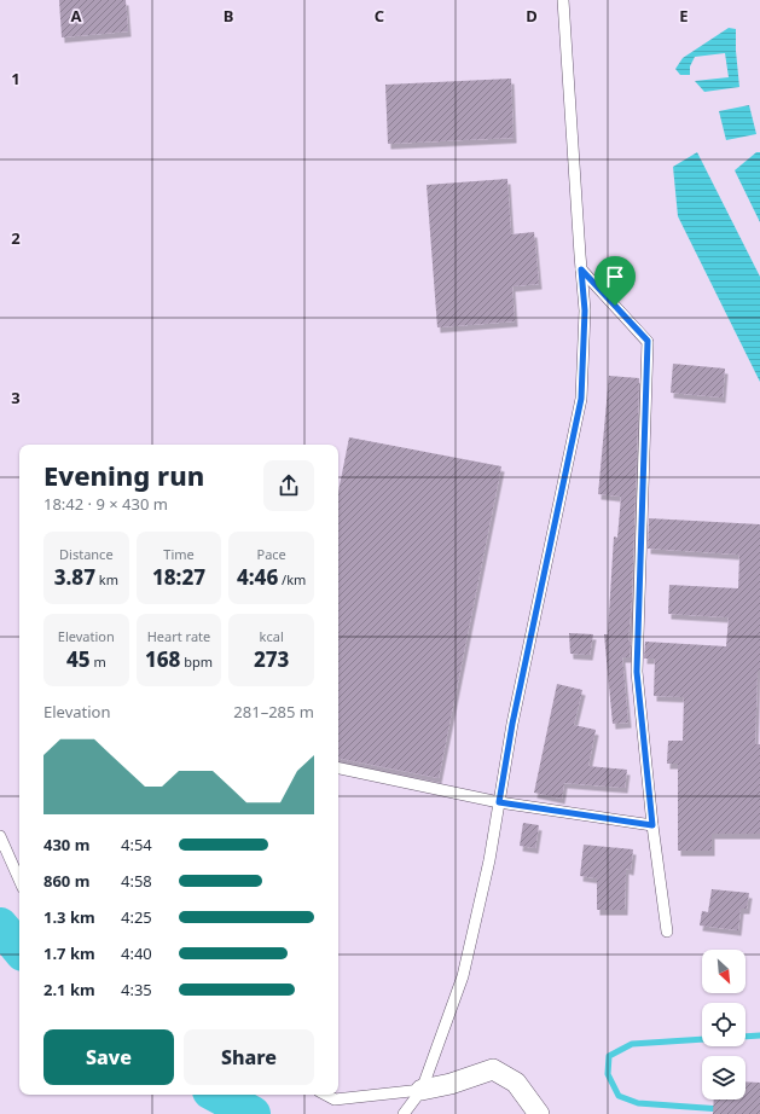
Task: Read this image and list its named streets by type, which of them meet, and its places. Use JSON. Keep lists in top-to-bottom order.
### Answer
{
  "north": "bottom right",
  "page": {
    "heading": ["Evening run", "18:42 · 9 × 430 m"],
    "stats": [
      ["Distance", "3.87 km"],
      ["Time", "18:27"],
      ["Pace", "4:46 /km"],
      ["Elevation", "45 m"],
      ["Heart rate", "168 bpm"],
      ["kcal", "273"]
    ],
    "chart": ["Elevation", "281–285 m"],
    "list": [
      {
        "name": "430 m",
        "note": "4:54"
      },
      {
        "name": "860 m",
        "note": "4:58"
      },
      {
        "name": "1.3 km",
        "note": "4:25"
      },
      {
        "name": "1.7 km",
        "note": "4:40"
      },
      {
        "name": "2.1 km",
        "note": "4:35"
      }
    ],
    "buttons": ["Save", "Share"]
  },
  "grid": {
    "columns": [
      "A",
      "B",
      "C",
      "D",
      "E"
    ],
    "rows": ["1", "2", "3"]
  }
}
